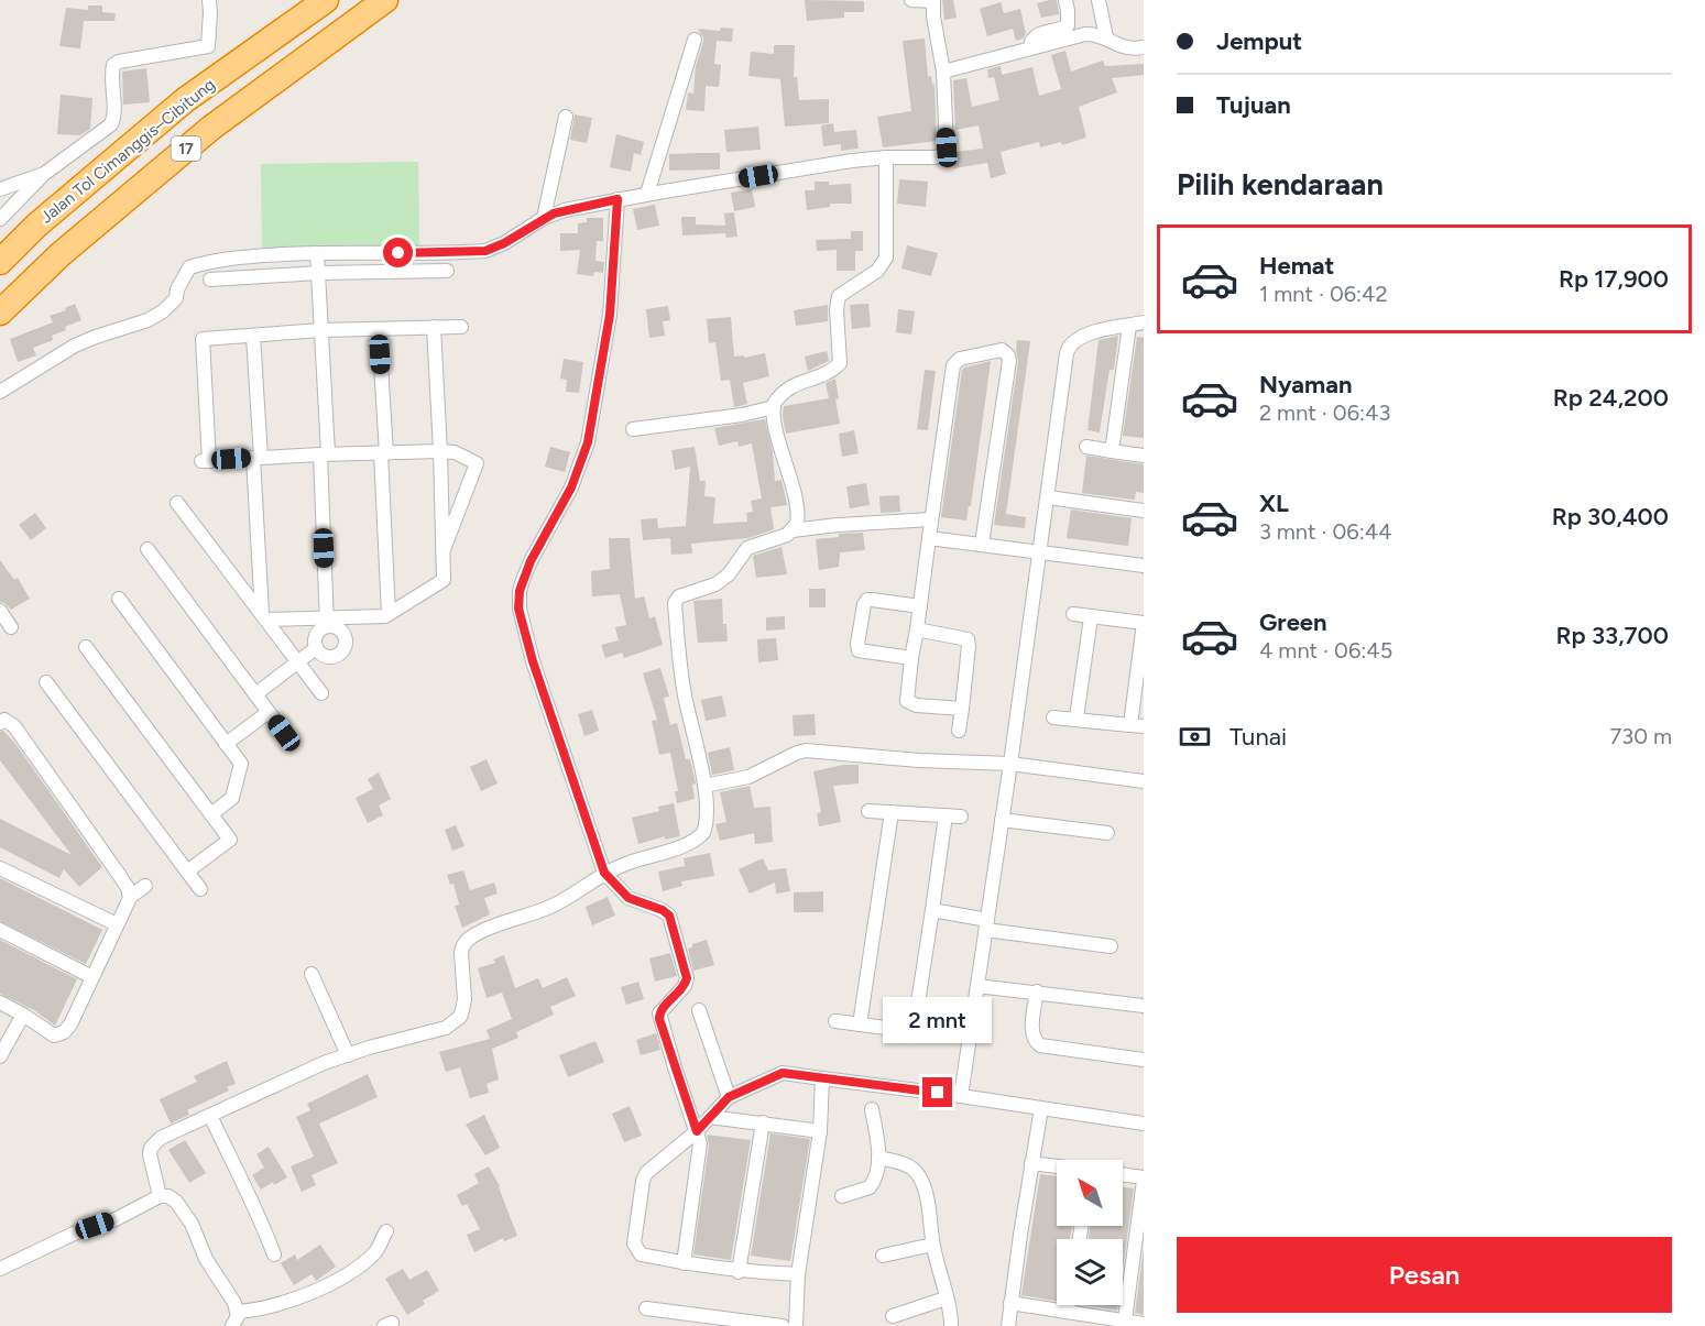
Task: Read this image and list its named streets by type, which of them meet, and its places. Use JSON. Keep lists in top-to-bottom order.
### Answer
{
  "streets": {
    "highway": ["17", "Jalan Tol Cimanggis–Cibitung"]
  },
  "north": "top left",
  "page": {
    "banner": ["Jemput", "Tujuan"],
    "heading": "Pilih kendaraan",
    "list": [
      {
        "name": "Hemat",
        "note": "1 mnt · 06:42",
        "value": "Rp 17,900"
      },
      {
        "name": "Nyaman",
        "note": "2 mnt · 06:43",
        "value": "Rp 24,200"
      },
      {
        "name": "XL",
        "note": "3 mnt · 06:44",
        "value": "Rp 30,400"
      },
      {
        "name": "Green",
        "note": "4 mnt · 06:45",
        "value": "Rp 33,700"
      }
    ],
    "pay": ["Tunai", "730 m"],
    "bubble": "2 mnt",
    "buttons": "Pesan"
  }
}
